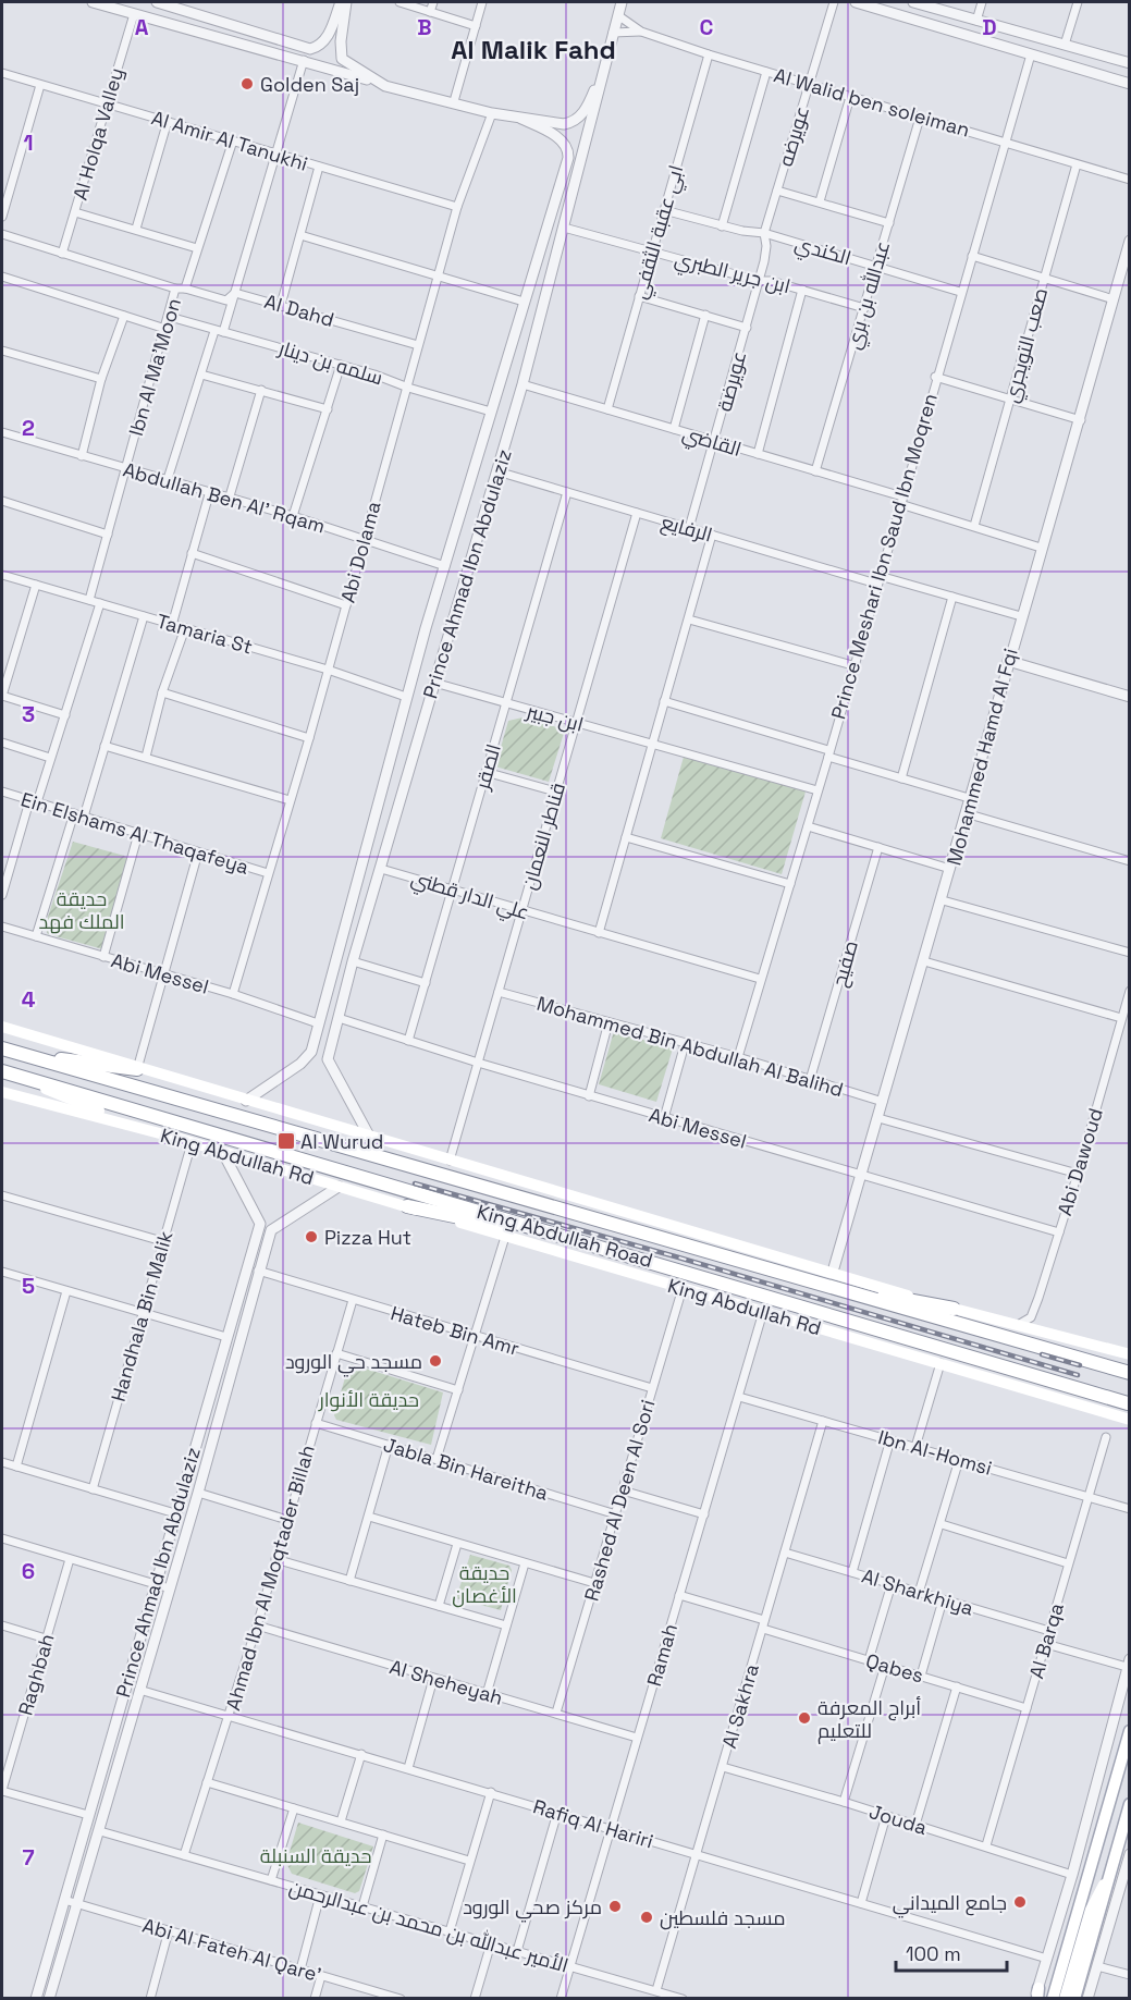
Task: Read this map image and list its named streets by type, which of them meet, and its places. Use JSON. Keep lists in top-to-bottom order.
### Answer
{
  "streets": {
    "highway": ["King Abdullah Road"],
    "main road": ["King Abdullah Rd"],
    "street": [
      "Al Walid ben soleiman",
      "Al Holqa Valley",
      "عويرضه",
      "Al Amir Al Tanukhi",
      "ابي عقبة الثقفي",
      "الكندي",
      "ابن جرير الطبري",
      "عبدالله بن بري",
      "Al Dahd",
      "صعب التويجري",
      "سلمه بن دينار",
      "Ibn Al Ma'Moon",
      "عويرضة",
      "القاضي",
      "Abdullah Ben Al' Rqam",
      "الرفايع",
      "Abi Dolama",
      "Prince Meshari Ibn Saud Ibn Moqren",
      "Prince Ahmad Ibn Abdulaziz",
      "Tamaria St",
      "ابن جبير",
      "Mohammed Hamd Al Fqi",
      "الصقر",
      "Ein Elshams Al Thaqafeya",
      "قناطر النعمان",
      "علي الدار قطني",
      "صفيح",
      "Abi Messel",
      "Mohammed Bin Abdullah Al Balihd",
      "Abi Dawoud",
      "Handhala Bin Malik",
      "Hateb Bin Amr",
      "Ibn Al-Homsi",
      "Jabla Bin Hareitha",
      "Rashed Al Deen Al Sori",
      "Ahmad Ibn Al Moqtader Billah",
      "Al Sharkhiya",
      "Al Barqa",
      "Ramah",
      "Qabes",
      "Raghbah",
      "Al Sheheyah",
      "Al Sakhra",
      "Jouda",
      "Rafiq Al Hariri",
      "الأمير عبدالله بن محمد بن عبدالرحمن",
      "Abi Al Fateh Al Qare'"
    ]
  },
  "crossings": [
    ["Al Walid ben soleiman", "عويرضه"],
    ["Al Walid ben soleiman", "ابي عقبة الثقفي"],
    ["Al Walid ben soleiman", "عبدالله بن بري"],
    ["Al Walid ben soleiman", "صعب التويجري"],
    ["Al Walid ben soleiman", "Prince Meshari Ibn Saud Ibn Moqren"],
    ["Al Walid ben soleiman", "Prince Ahmad Ibn Abdulaziz"],
    ["Al Holqa Valley", "Al Amir Al Tanukhi"],
    ["عويرضه", "الكندي"],
    ["عويرضه", "عويرضة"],
    ["Al Amir Al Tanukhi", "Ibn Al Ma'Moon"],
    ["Al Amir Al Tanukhi", "Abi Dolama"],
    ["ابي عقبة الثقفي", "الكندي"],
    ["ابي عقبة الثقفي", "ابن جرير الطبري"],
    ["ابي عقبة الثقفي", "القاضي"],
    ["الكندي", "عبدالله بن بري"],
    ["الكندي", "عويرضة"],
    ["الكندي", "Prince Meshari Ibn Saud Ibn Moqren"],
    ["ابن جرير الطبري", "عبدالله بن بري"],
    ["ابن جرير الطبري", "عويرضة"],
    ["ابن جرير الطبري", "Prince Ahmad Ibn Abdulaziz"],
    ["عبدالله بن بري", "القاضي"],
    ["Al Dahd", "Ibn Al Ma'Moon"],
    ["Al Dahd", "Abi Dolama"],
    ["صعب التويجري", "القاضي"],
    ["سلمه بن دينار", "Ibn Al Ma'Moon"],
    ["سلمه بن دينار", "Abi Dolama"],
    ["سلمه بن دينار", "Prince Ahmad Ibn Abdulaziz"],
    ["Ibn Al Ma'Moon", "Abdullah Ben Al' Rqam"],
    ["Ibn Al Ma'Moon", "Tamaria St"],
    ["عويرضة", "القاضي"],
    ["عويرضة", "الرفايع"],
    ["القاضي", "Prince Meshari Ibn Saud Ibn Moqren"],
    ["القاضي", "Prince Ahmad Ibn Abdulaziz"],
    ["القاضي", "Mohammed Hamd Al Fqi"],
    ["Abdullah Ben Al' Rqam", "Abi Dolama"],
    ["Abdullah Ben Al' Rqam", "Prince Ahmad Ibn Abdulaziz"],
    ["الرفايع", "Prince Meshari Ibn Saud Ibn Moqren"],
    ["الرفايع", "Prince Ahmad Ibn Abdulaziz"],
    ["الرفايع", "Mohammed Hamd Al Fqi"],
    ["الرفايع", "الصقر"],
    ["الرفايع", "قناطر النعمان"],
    ["Abi Dolama", "Tamaria St"],
    ["Abi Dolama", "Ein Elshams Al Thaqafeya"],
    ["Abi Dolama", "Abi Messel"],
    ["Prince Meshari Ibn Saud Ibn Moqren", "ابن جبير"],
    ["Prince Meshari Ibn Saud Ibn Moqren", "علي الدار قطني"],
    ["Prince Meshari Ibn Saud Ibn Moqren", "Mohammed Bin Abdullah Al Balihd"],
    ["Prince Ahmad Ibn Abdulaziz", "Tamaria St"],
    ["Prince Ahmad Ibn Abdulaziz", "ابن جبير"],
    ["Prince Ahmad Ibn Abdulaziz", "علي الدار قطني"],
    ["Prince Ahmad Ibn Abdulaziz", "Abi Messel"],
    ["Prince Ahmad Ibn Abdulaziz", "King Abdullah Rd"],
    ["Prince Ahmad Ibn Abdulaziz", "Hateb Bin Amr"],
    ["Prince Ahmad Ibn Abdulaziz", "Rafiq Al Hariri"],
    ["Prince Ahmad Ibn Abdulaziz", "الأمير عبدالله بن محمد بن عبدالرحمن"],
    ["Prince Ahmad Ibn Abdulaziz", "Abi Al Fateh Al Qare'"],
    ["ابن جبير", "الصقر"],
    ["ابن جبير", "قناطر النعمان"],
    ["Mohammed Hamd Al Fqi", "Abi Messel"],
    ["Mohammed Hamd Al Fqi", "Mohammed Bin Abdullah Al Balihd"],
    ["الصقر", "علي الدار قطني"],
    ["الصقر", "Abi Messel"],
    ["قناطر النعمان", "علي الدار قطني"],
    ["قناطر النعمان", "Abi Messel"],
    ["قناطر النعمان", "Mohammed Bin Abdullah Al Balihd"],
    ["صفيح", "Mohammed Bin Abdullah Al Balihd"],
    ["Abi Messel", "Abi Dawoud"],
    ["King Abdullah Rd", "King Abdullah Road"],
    ["King Abdullah Rd", "Handhala Bin Malik"],
    ["King Abdullah Rd", "Rashed Al Deen Al Sori"],
    ["King Abdullah Rd", "Ramah"],
    ["Hateb Bin Amr", "Rashed Al Deen Al Sori"],
    ["Hateb Bin Amr", "Ahmad Ibn Al Moqtader Billah"],
    ["Ibn Al-Homsi", "Al Barqa"],
    ["Ibn Al-Homsi", "Ramah"],
    ["Ibn Al-Homsi", "Al Sakhra"],
    ["Jabla Bin Hareitha", "Rashed Al Deen Al Sori"],
    ["Jabla Bin Hareitha", "Ahmad Ibn Al Moqtader Billah"],
    ["Rashed Al Deen Al Sori", "Al Sheheyah"],
    ["Ahmad Ibn Al Moqtader Billah", "Al Sheheyah"],
    ["Ahmad Ibn Al Moqtader Billah", "Rafiq Al Hariri"],
    ["Ahmad Ibn Al Moqtader Billah", "الأمير عبدالله بن محمد بن عبدالرحمن"],
    ["Al Sharkhiya", "Al Barqa"],
    ["Al Sharkhiya", "Al Sakhra"],
    ["Al Barqa", "Qabes"],
    ["Al Barqa", "Jouda"],
    ["Ramah", "Qabes"],
    ["Ramah", "Al Sheheyah"],
    ["Ramah", "Rafiq Al Hariri"],
    ["Ramah", "الأمير عبدالله بن محمد بن عبدالرحمن"],
    ["Qabes", "Al Sakhra"],
    ["Al Sakhra", "Jouda"],
    ["Al Sakhra", "Rafiq Al Hariri"],
    ["Al Sakhra", "الأمير عبدالله بن محمد بن عبدالرحمن"]
  ],
  "districts": ["Al Malik Fahd"],
  "parks": [
    "حديقة الملك فهد",
    "حديقة الأنوار",
    "حديقة الأغصان",
    "حديقة السنبلة"
  ],
  "places": {
    "other": [
      "Golden Saj",
      "Pizza Hut",
      "مسجد حي الورود",
      "أبراج المعرفة للتعليم",
      "جامع الميداني",
      "مركز صحي الورود",
      "مسجد فلسطين"
    ],
    "transit": ["Al Wurud"]
  },
  "scale_bar": "100 m",
  "grid": {
    "columns": [
      "A",
      "B",
      "C",
      "D"
    ],
    "rows": [
      "1",
      "2",
      "3",
      "4",
      "5",
      "6",
      "7"
    ]
  }
}
